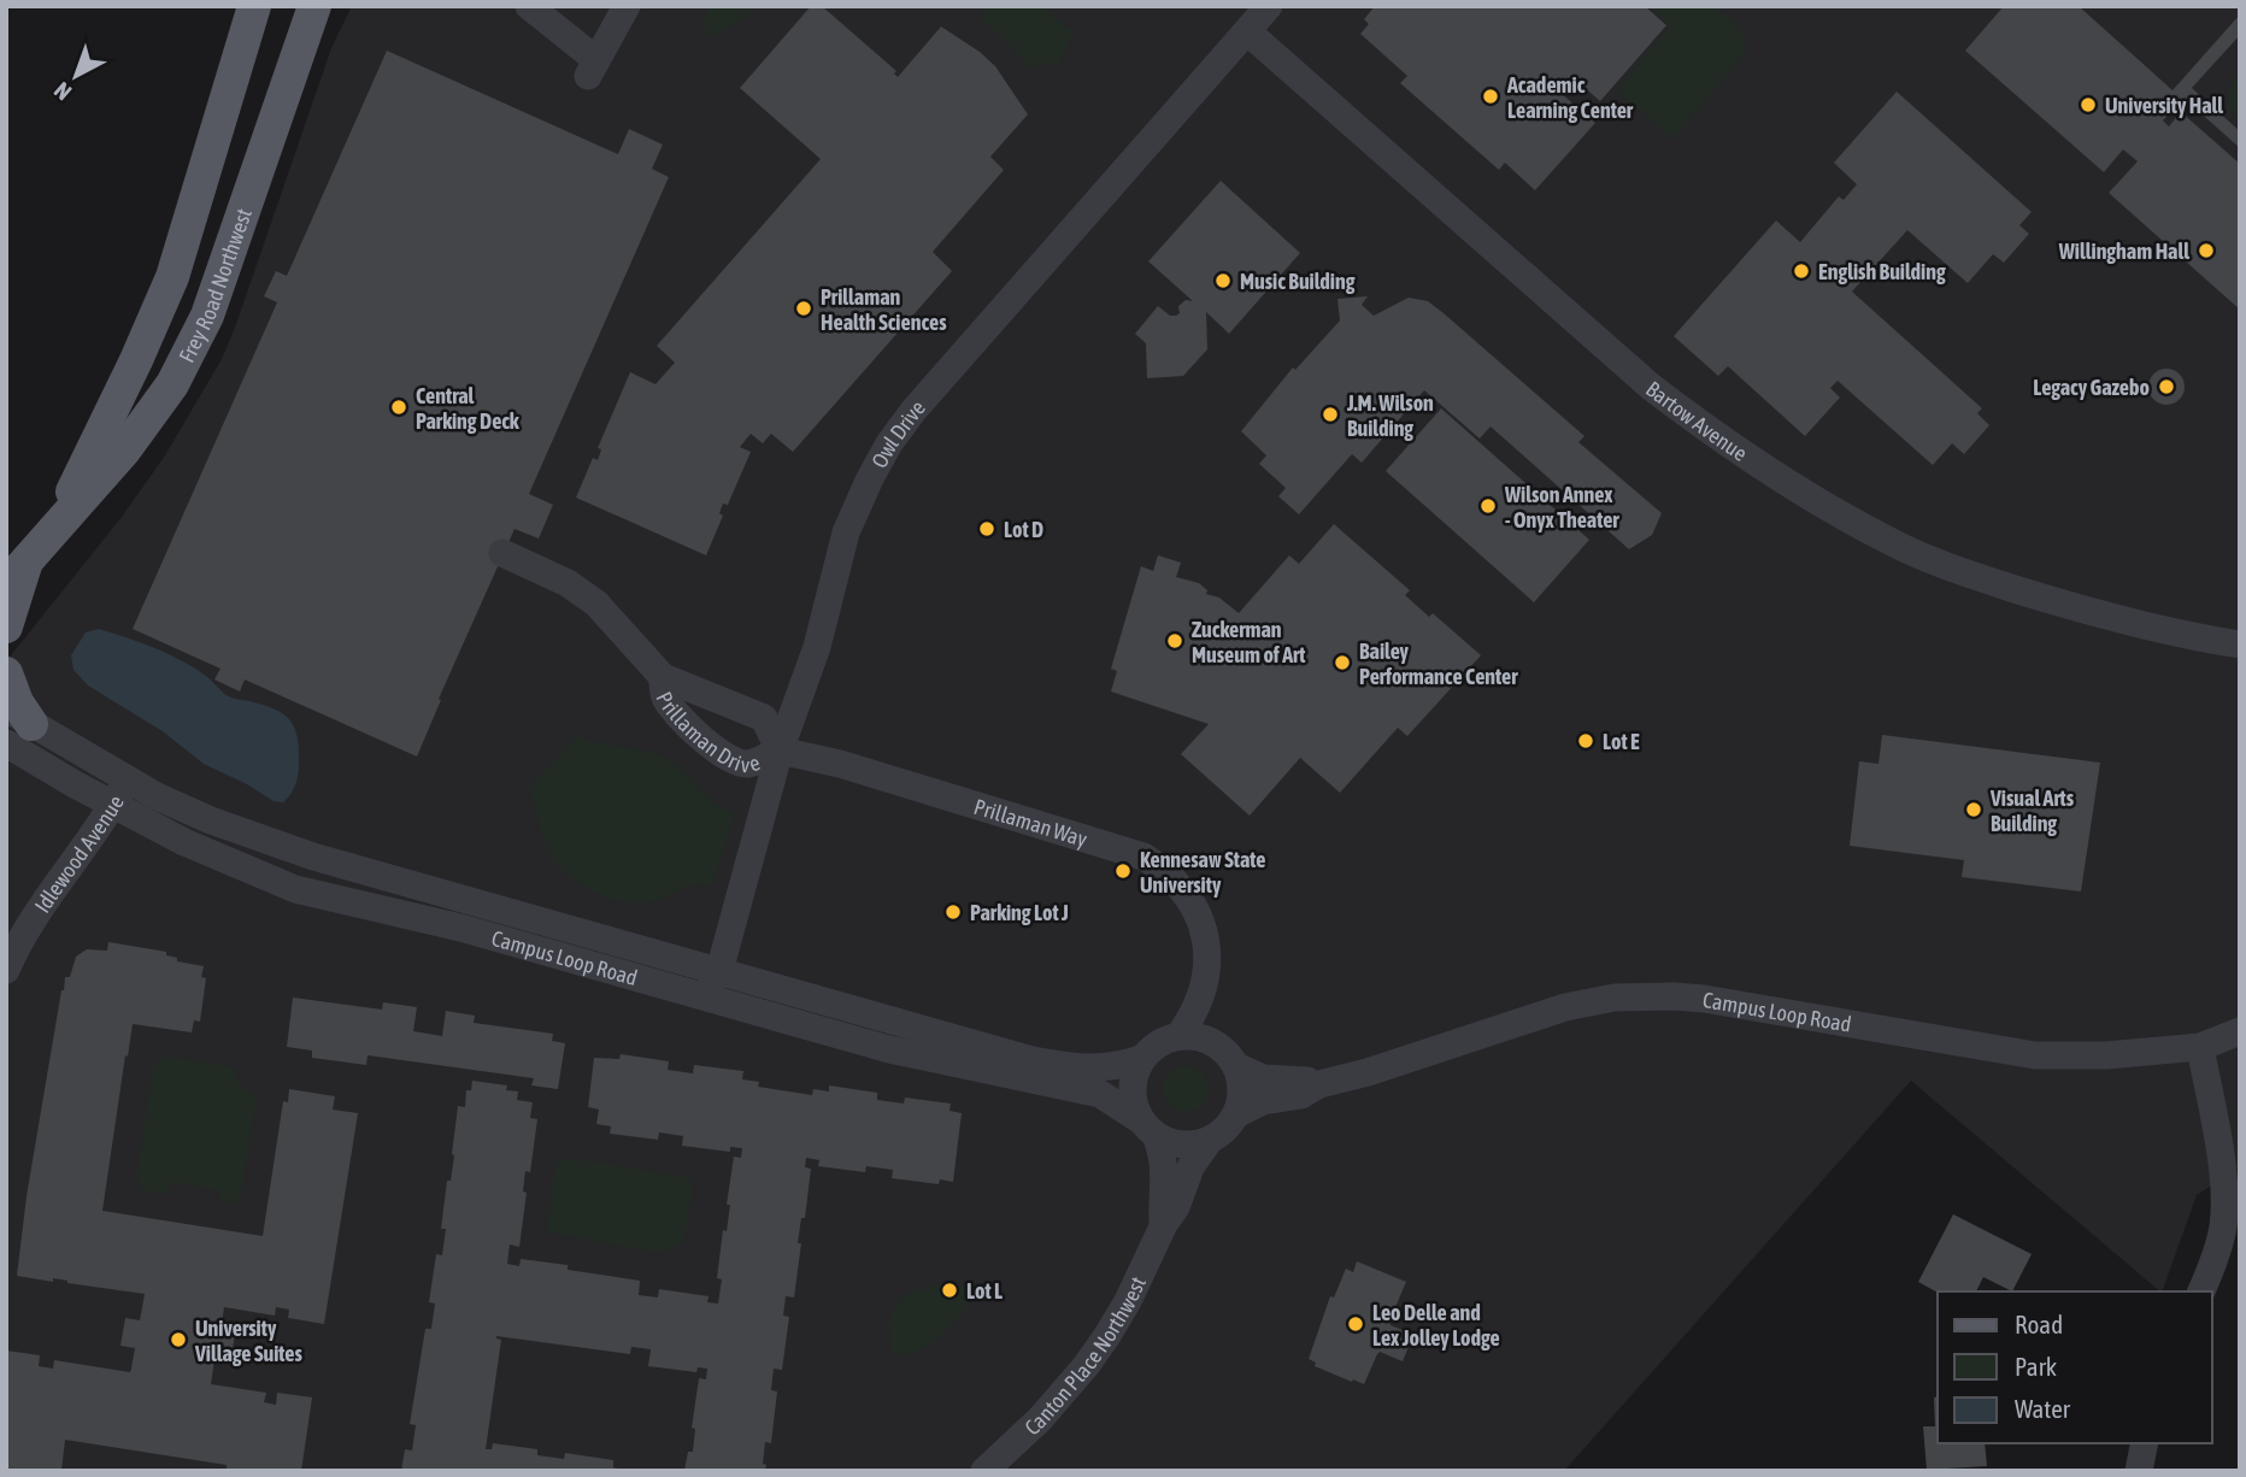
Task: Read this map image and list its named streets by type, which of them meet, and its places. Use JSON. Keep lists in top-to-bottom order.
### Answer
{
  "streets": {
    "main road": ["Frey Road Northwest"],
    "street": [
      "Bartow Avenue",
      "Owl Drive",
      "Prillaman Drive",
      "Prillaman Way",
      "Idlewood Avenue",
      "Campus Loop Road",
      "Canton Place Northwest"
    ]
  },
  "crossings": [
    ["Bartow Avenue", "Owl Drive"],
    ["Owl Drive", "Prillaman Drive"],
    ["Owl Drive", "Prillaman Way"],
    ["Owl Drive", "Campus Loop Road"],
    ["Prillaman Drive", "Prillaman Way"],
    ["Prillaman Way", "Campus Loop Road"],
    ["Prillaman Way", "Canton Place Northwest"],
    ["Idlewood Avenue", "Campus Loop Road"],
    ["Campus Loop Road", "Canton Place Northwest"]
  ],
  "places": [
    "Academic Learning Center",
    "University Hall",
    "Willingham Hall",
    "English Building",
    "Music Building",
    "Prillaman Health Sciences",
    "Legacy Gazebo",
    "Central Parking Deck",
    "J.M. Wilson Building",
    "Wilson Annex - Onyx Theater",
    "Lot D",
    "Zuckerman Museum of Art",
    "Bailey Performance Center",
    "Lot E",
    "Visual Arts Building",
    "Kennesaw State University",
    "Parking Lot J",
    "Lot L",
    "Leo Delle and Lex Jolley Lodge",
    "University Village Suites"
  ],
  "legend": ["Road", "Park", "Water"],
  "north": "bottom left"
}
